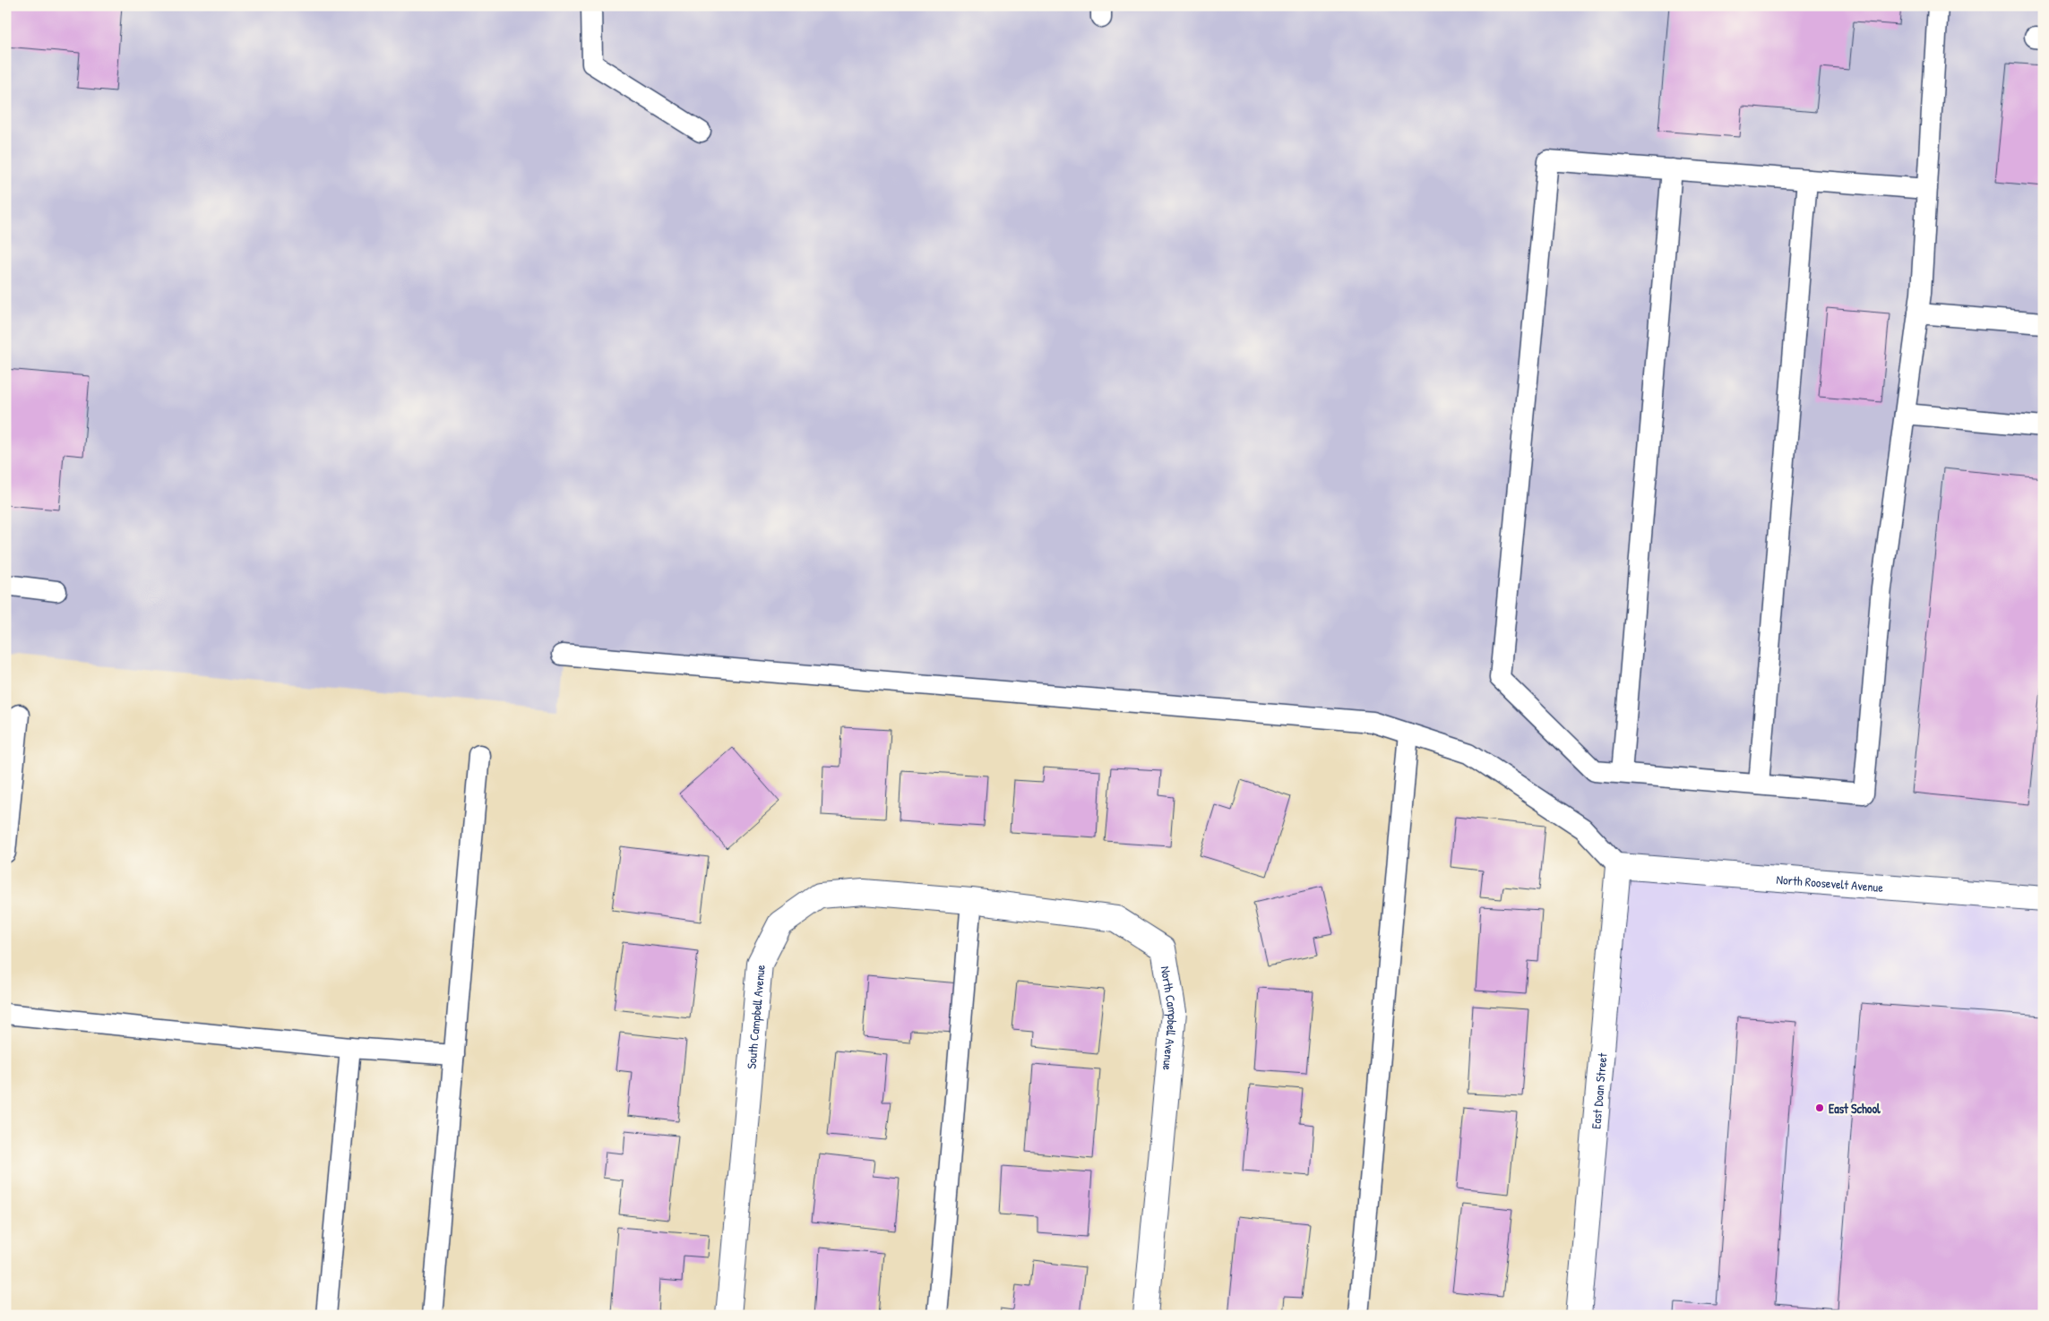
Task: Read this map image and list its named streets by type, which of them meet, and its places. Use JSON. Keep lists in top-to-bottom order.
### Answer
{
  "streets": {
    "street": [
      "North Roosevelt Avenue",
      "South Campbell Avenue",
      "North Campbell Avenue",
      "East Doan Street"
    ]
  },
  "crossings": [
    ["North Roosevelt Avenue", "East Doan Street"],
    ["South Campbell Avenue", "North Campbell Avenue"]
  ],
  "places": ["East School"]
}
